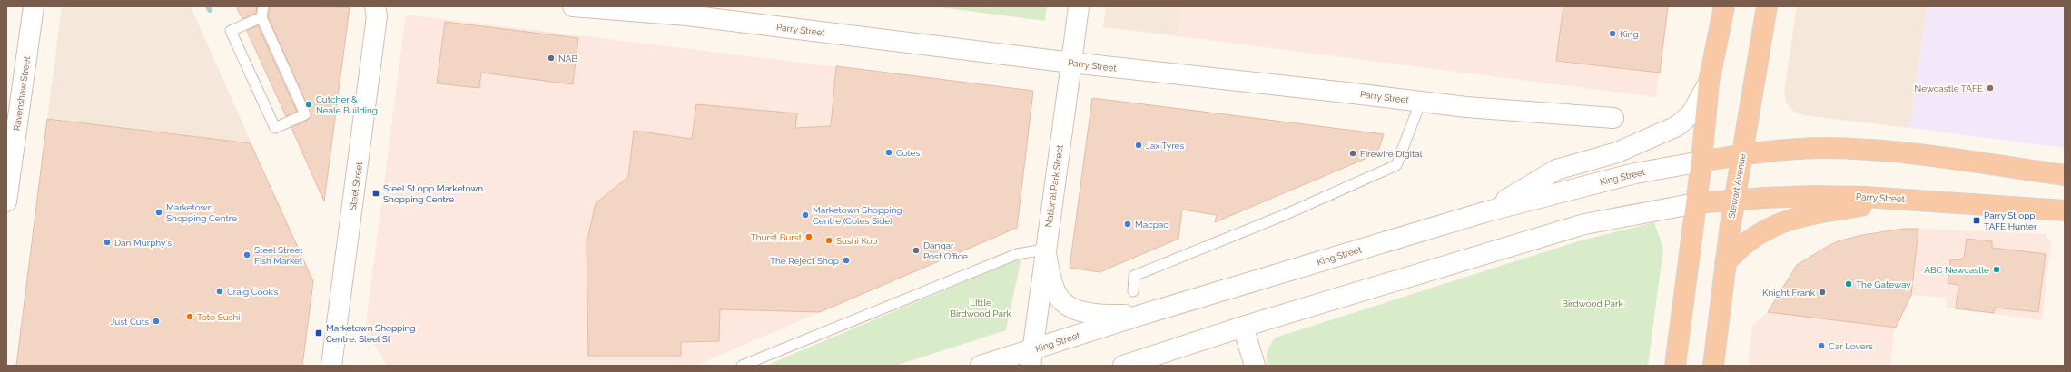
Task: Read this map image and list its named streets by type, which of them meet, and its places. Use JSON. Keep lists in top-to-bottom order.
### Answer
{
  "streets": {
    "highway": ["Parry Street", "Stewart Avenue"],
    "street": [
      "Ravenshaw Street",
      "King Street",
      "Steel Street",
      "National Park Street"
    ]
  },
  "crossings": [
    ["Parry Street", "National Park Street"],
    ["Parry Street", "Stewart Avenue"],
    ["King Street", "National Park Street"]
  ],
  "parks": ["LIttle Birdwood Park", "Birdwood Park"],
  "places": {
    "other": [
      "King",
      "NAB",
      "Newcastle TAFE",
      "Cutcher & Neale Building",
      "Jax Tyres",
      "Coles",
      "Firewire Digital",
      "Marketown Shopping Centre",
      "Marketown Shopping Centre (Coles Side)",
      "Macpac",
      "Thurst Burst",
      "Sushi Koo",
      "Dan Murphy's",
      "Dangar Post Office",
      "Steel Street Fish Market",
      "The Reject Shop",
      "ABC Newcastle",
      "The Gateway",
      "Craig Cook’s",
      "Knight Frank",
      "Toto Sushi",
      "Just Cuts",
      "Car Lovers"
    ],
    "transit": ["Steel St opp Marketown Shopping Centre", "Parry St opp TAFE Hunter", "Marketown Shopping Centre, Steel St"]
  }
}
